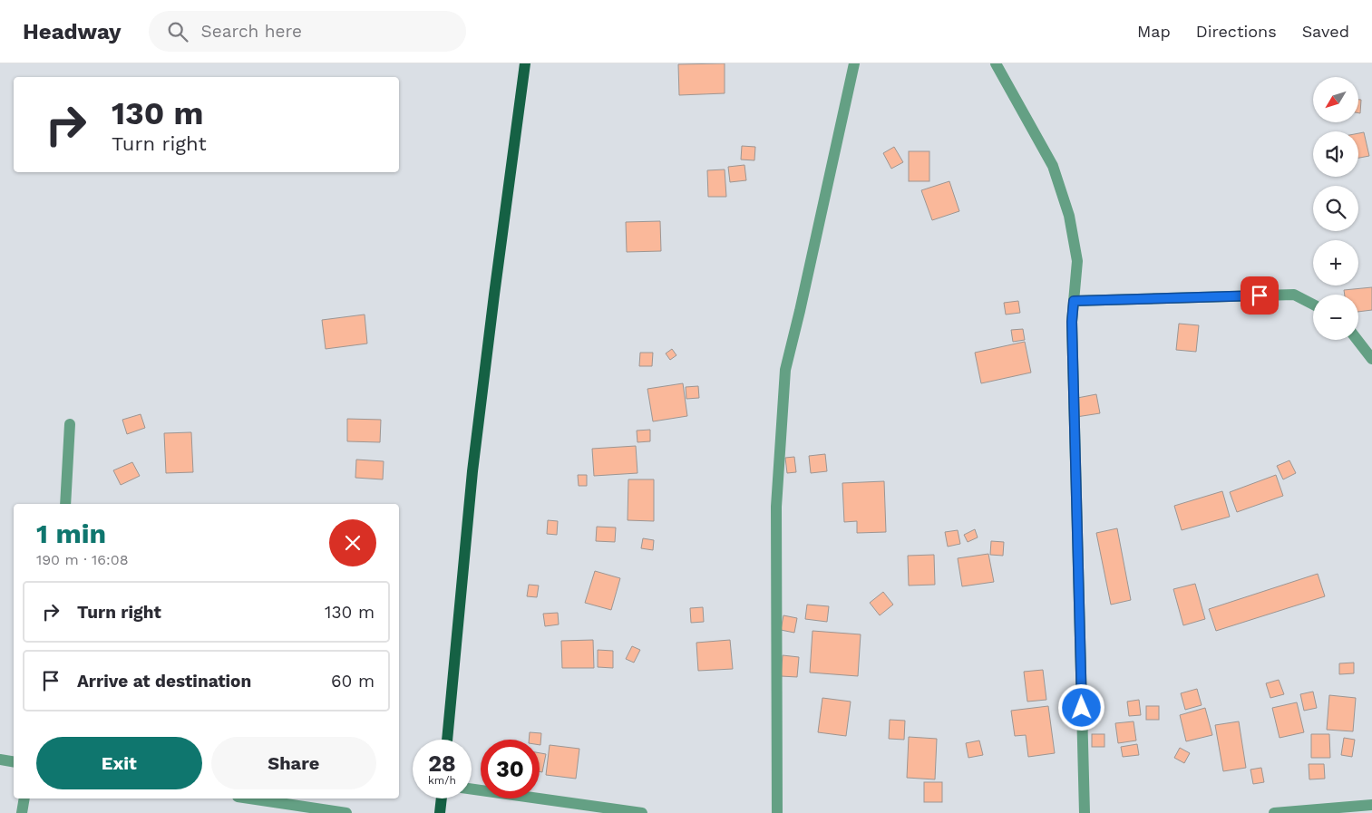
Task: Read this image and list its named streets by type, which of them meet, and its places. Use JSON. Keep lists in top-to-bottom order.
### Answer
{
  "north": "bottom left",
  "page": {
    "header": "Headway",
    "search": "Search here",
    "nav": ["Map", "Directions", "Saved"],
    "map_buttons": ["+", "−"],
    "turn": ["130 m", "Turn right"],
    "heading": ["1 min", "190 m · 16:08"],
    "list": [
      {
        "name": "Turn right",
        "value": "130 m"
      },
      {
        "name": "Arrive at destination",
        "value": "60 m"
      }
    ],
    "buttons": ["Exit", "Share"],
    "speed": "28 km/h",
    "limit": "30"
  }
}
